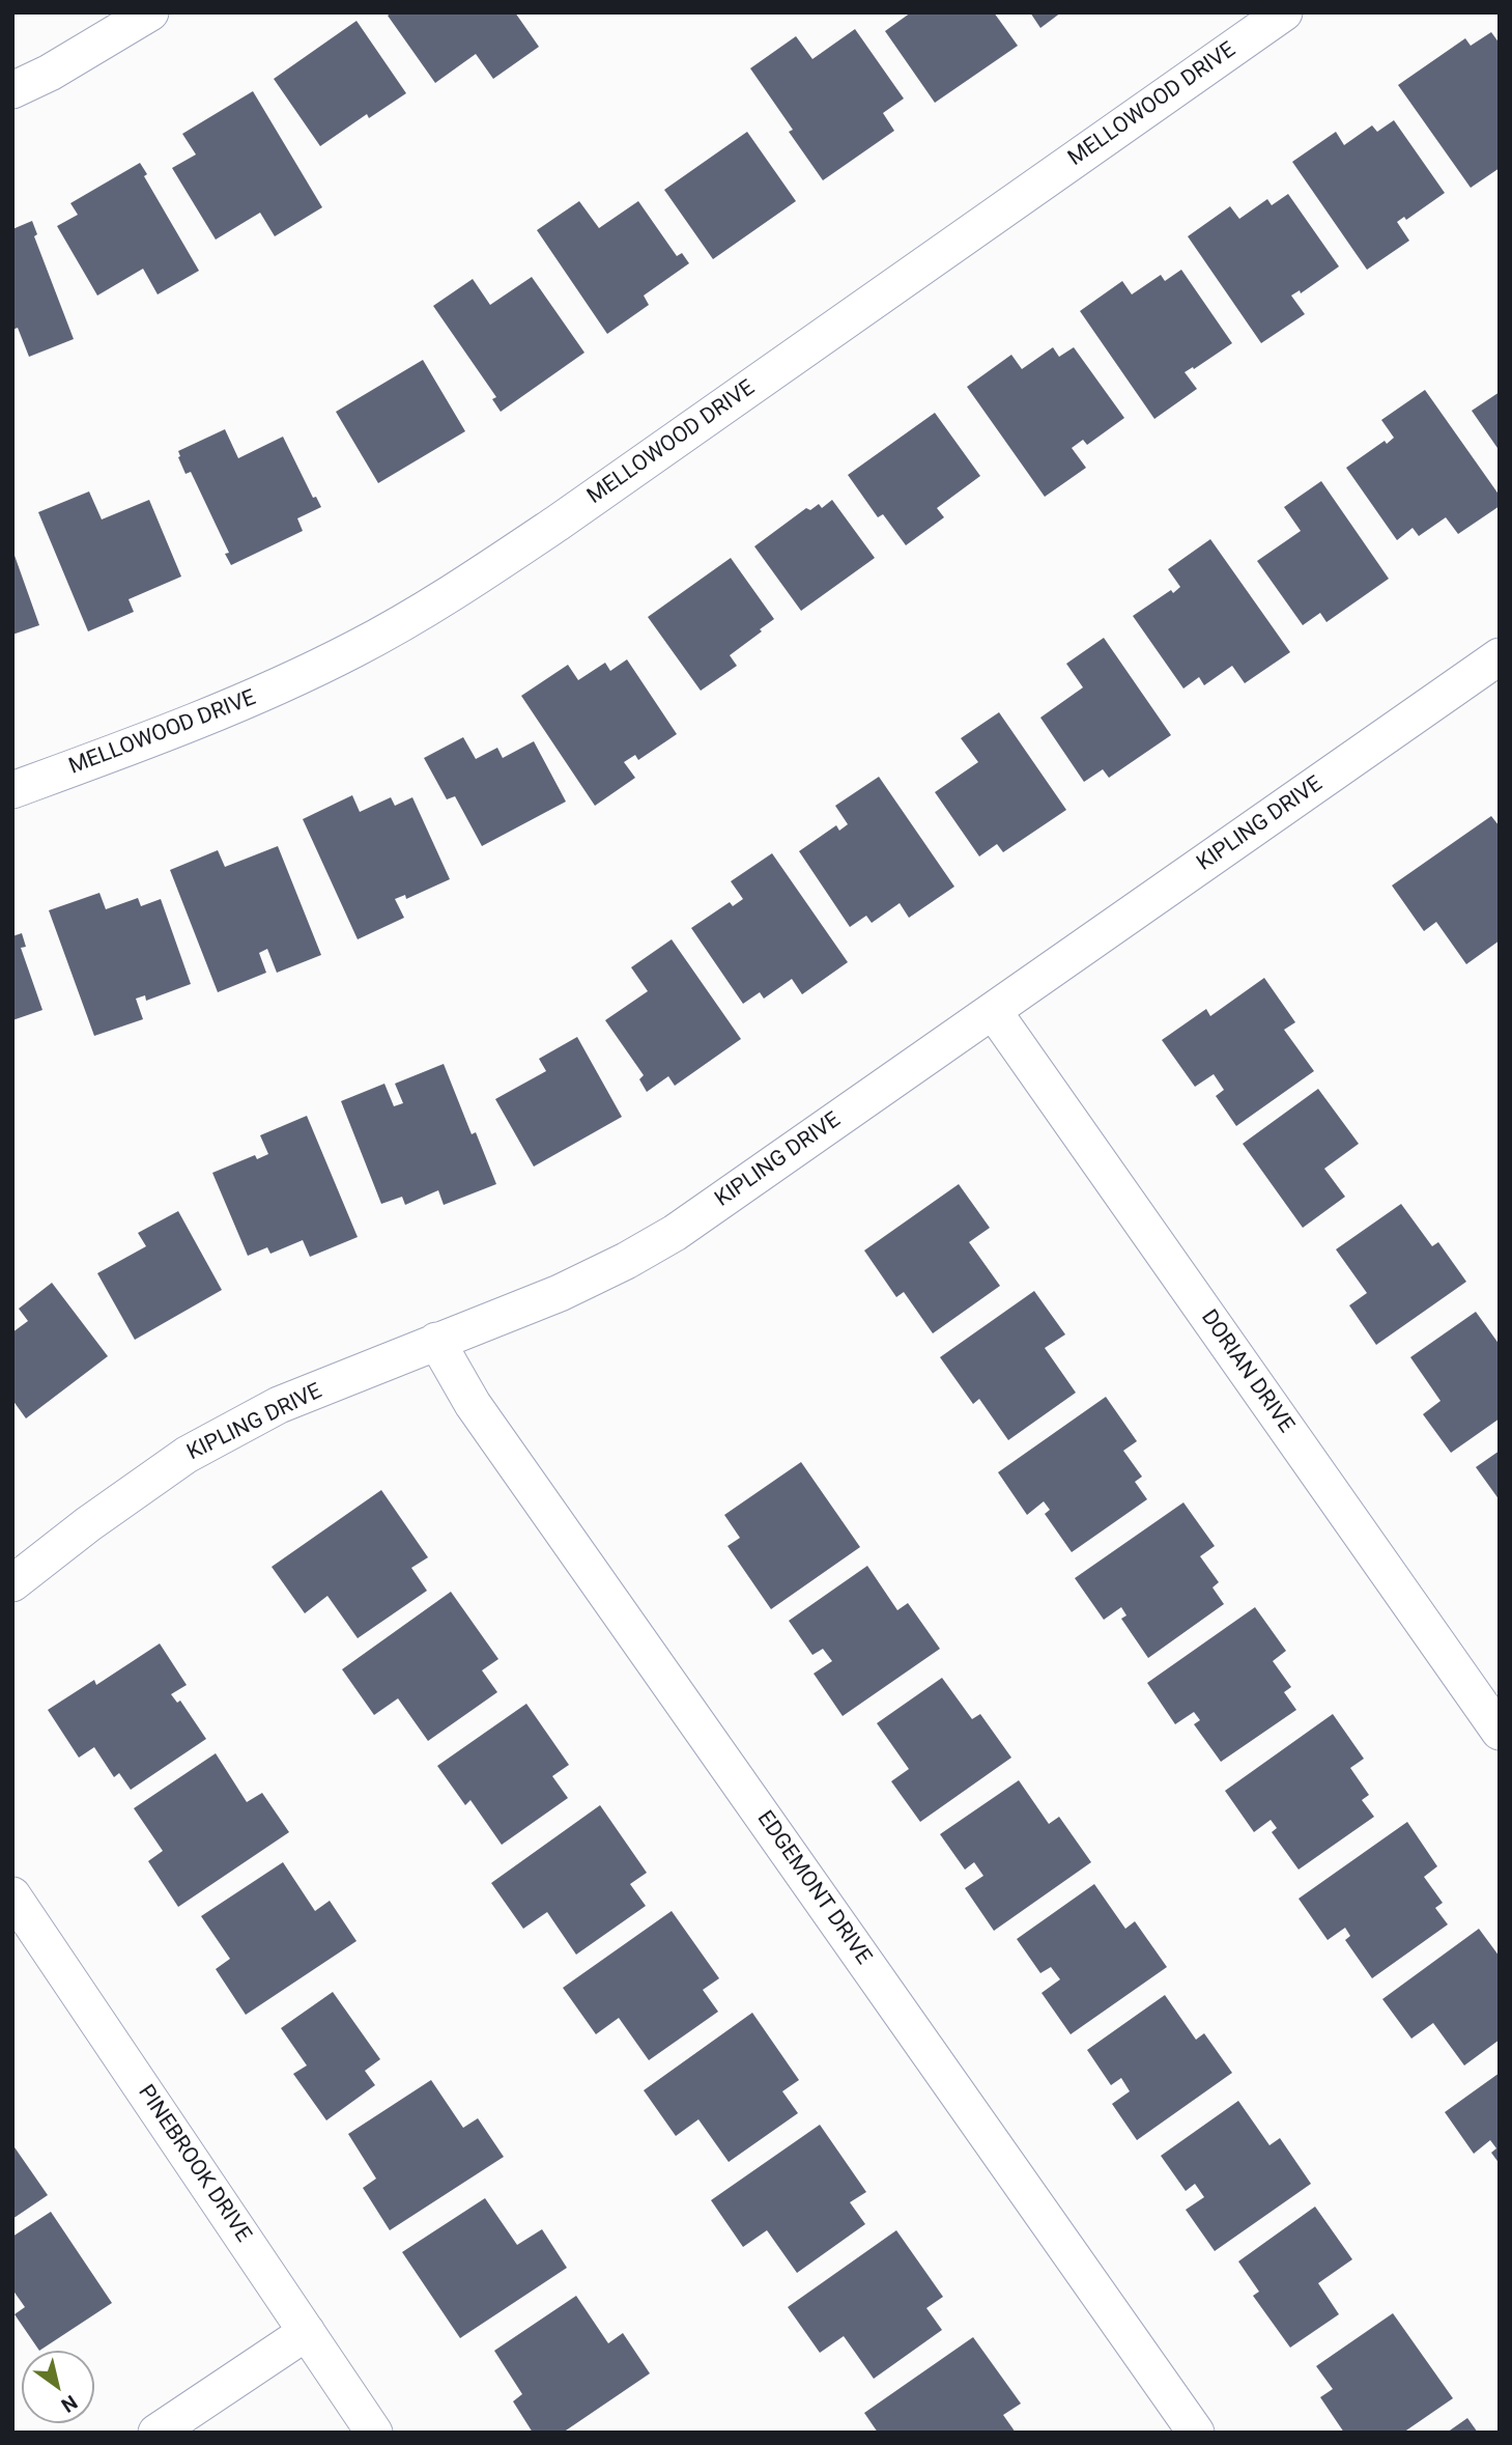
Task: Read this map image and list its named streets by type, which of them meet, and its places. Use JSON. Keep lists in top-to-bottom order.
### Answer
{
  "streets": {
    "street": [
      "MELLOWOOD DRIVE",
      "KIPLING DRIVE",
      "DORIAN DRIVE",
      "EDGEMONT DRIVE",
      "PINEBROOK DRIVE"
    ]
  },
  "crossings": [
    ["KIPLING DRIVE", "DORIAN DRIVE"],
    ["KIPLING DRIVE", "EDGEMONT DRIVE"]
  ],
  "north": "bottom right"
}
